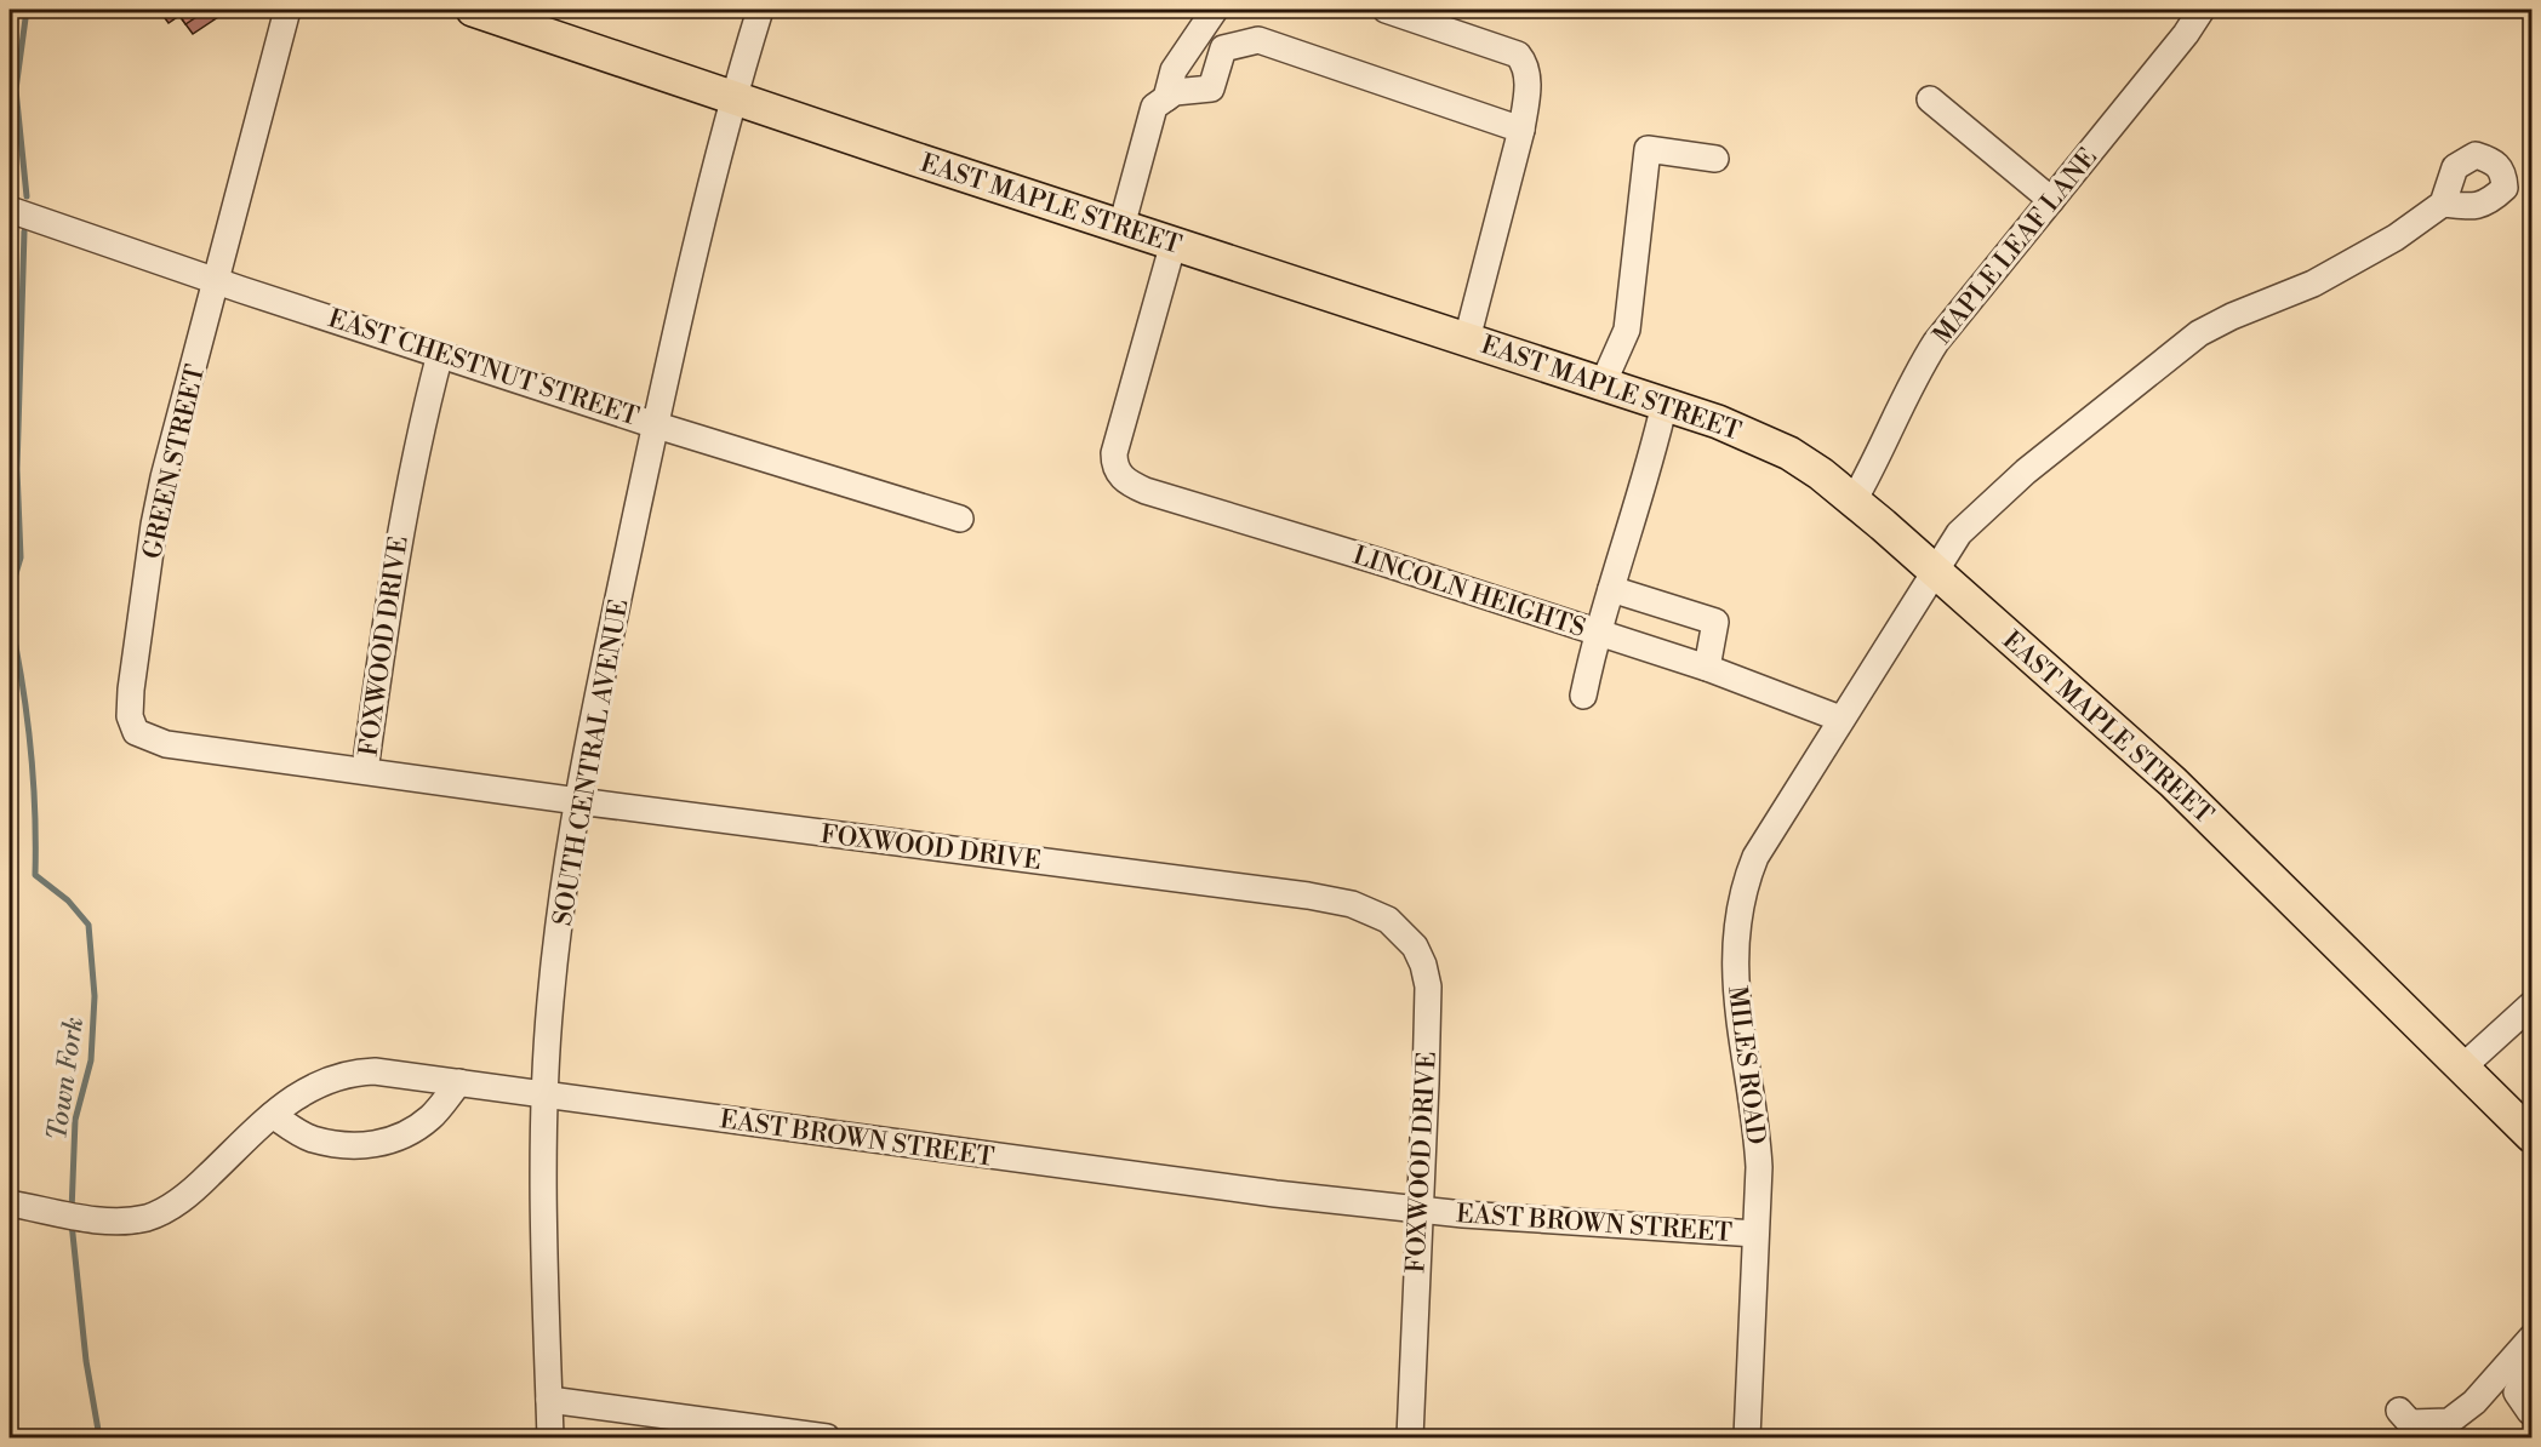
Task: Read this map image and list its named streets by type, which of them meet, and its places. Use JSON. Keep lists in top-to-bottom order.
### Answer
{
  "streets": {
    "main road": ["EAST MAPLE STREET"],
    "street": [
      "MAPLE LEAF LANE",
      "EAST CHESTNUT STREET",
      "GREEN STREET",
      "LINCOLN HEIGHTS",
      "FOXWOOD DRIVE",
      "SOUTH CENTRAL AVENUE",
      "MILES ROAD",
      "EAST BROWN STREET"
    ]
  },
  "crossings": [
    ["EAST MAPLE STREET", "MAPLE LEAF LANE"],
    ["EAST MAPLE STREET", "LINCOLN HEIGHTS"],
    ["EAST MAPLE STREET", "SOUTH CENTRAL AVENUE"],
    ["EAST MAPLE STREET", "MILES ROAD"],
    ["EAST CHESTNUT STREET", "GREEN STREET"],
    ["EAST CHESTNUT STREET", "FOXWOOD DRIVE"],
    ["EAST CHESTNUT STREET", "SOUTH CENTRAL AVENUE"],
    ["GREEN STREET", "FOXWOOD DRIVE"],
    ["LINCOLN HEIGHTS", "MILES ROAD"],
    ["FOXWOOD DRIVE", "SOUTH CENTRAL AVENUE"],
    ["FOXWOOD DRIVE", "EAST BROWN STREET"],
    ["SOUTH CENTRAL AVENUE", "EAST BROWN STREET"],
    ["MILES ROAD", "EAST BROWN STREET"]
  ],
  "water": ["Town Fork"]
}
